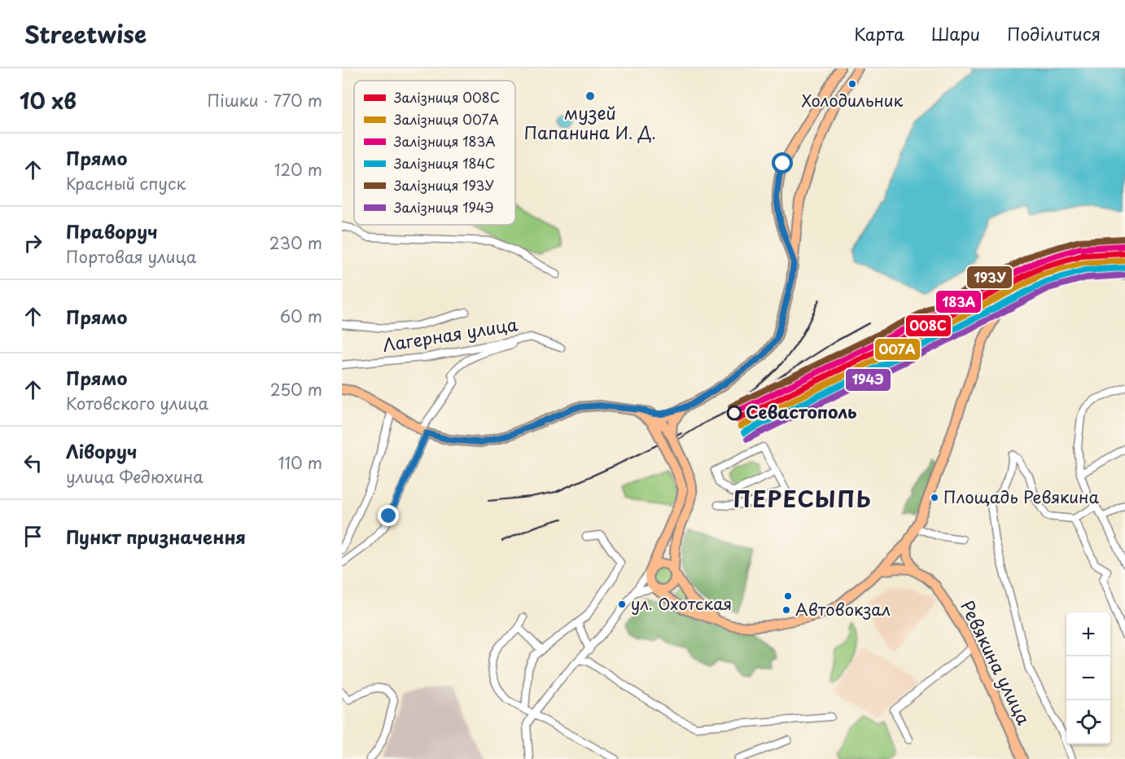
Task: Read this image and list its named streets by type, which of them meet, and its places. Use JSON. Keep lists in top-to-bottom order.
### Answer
{
  "streets": {
    "main road": ["Ревякина улица"],
    "street": ["Лагерная улица"]
  },
  "districts": ["ПЕРЕСЫПЬ"],
  "places": [
    "Холодильник",
    "музей Папанина И. Д.",
    "Севастополь",
    "Площадь Ревякина",
    "ул. Охотская",
    "Автовокзал"
  ],
  "lines": [
    "rail line 193У",
    "rail line 183А",
    "rail line 008С",
    "rail line 007А",
    "rail line 184С",
    "rail line 194Э"
  ],
  "legend": [
    "Залізниця 008С",
    "Залізниця 007А",
    "Залізниця 183А",
    "Залізниця 184С",
    "Залізниця 193У",
    "Залізниця 194Э"
  ],
  "page": {
    "header": "Streetwise",
    "nav": ["Карта", "Шари", "Поділитися"],
    "heading": ["10 хв", "Пішки · 770 m"],
    "list": [
      ["Прямо", "Красный спуск", "120 m"],
      ["Праворуч", "Портовая улица", "230 m"],
      ["Прямо", "60 m"],
      ["Прямо", "Котовского улица", "250 m"],
      ["Ліворуч", "улица Федюхина", "110 m"],
      "Пункт призначення"
    ],
    "map_buttons": ["+", "−"]
  }
}
